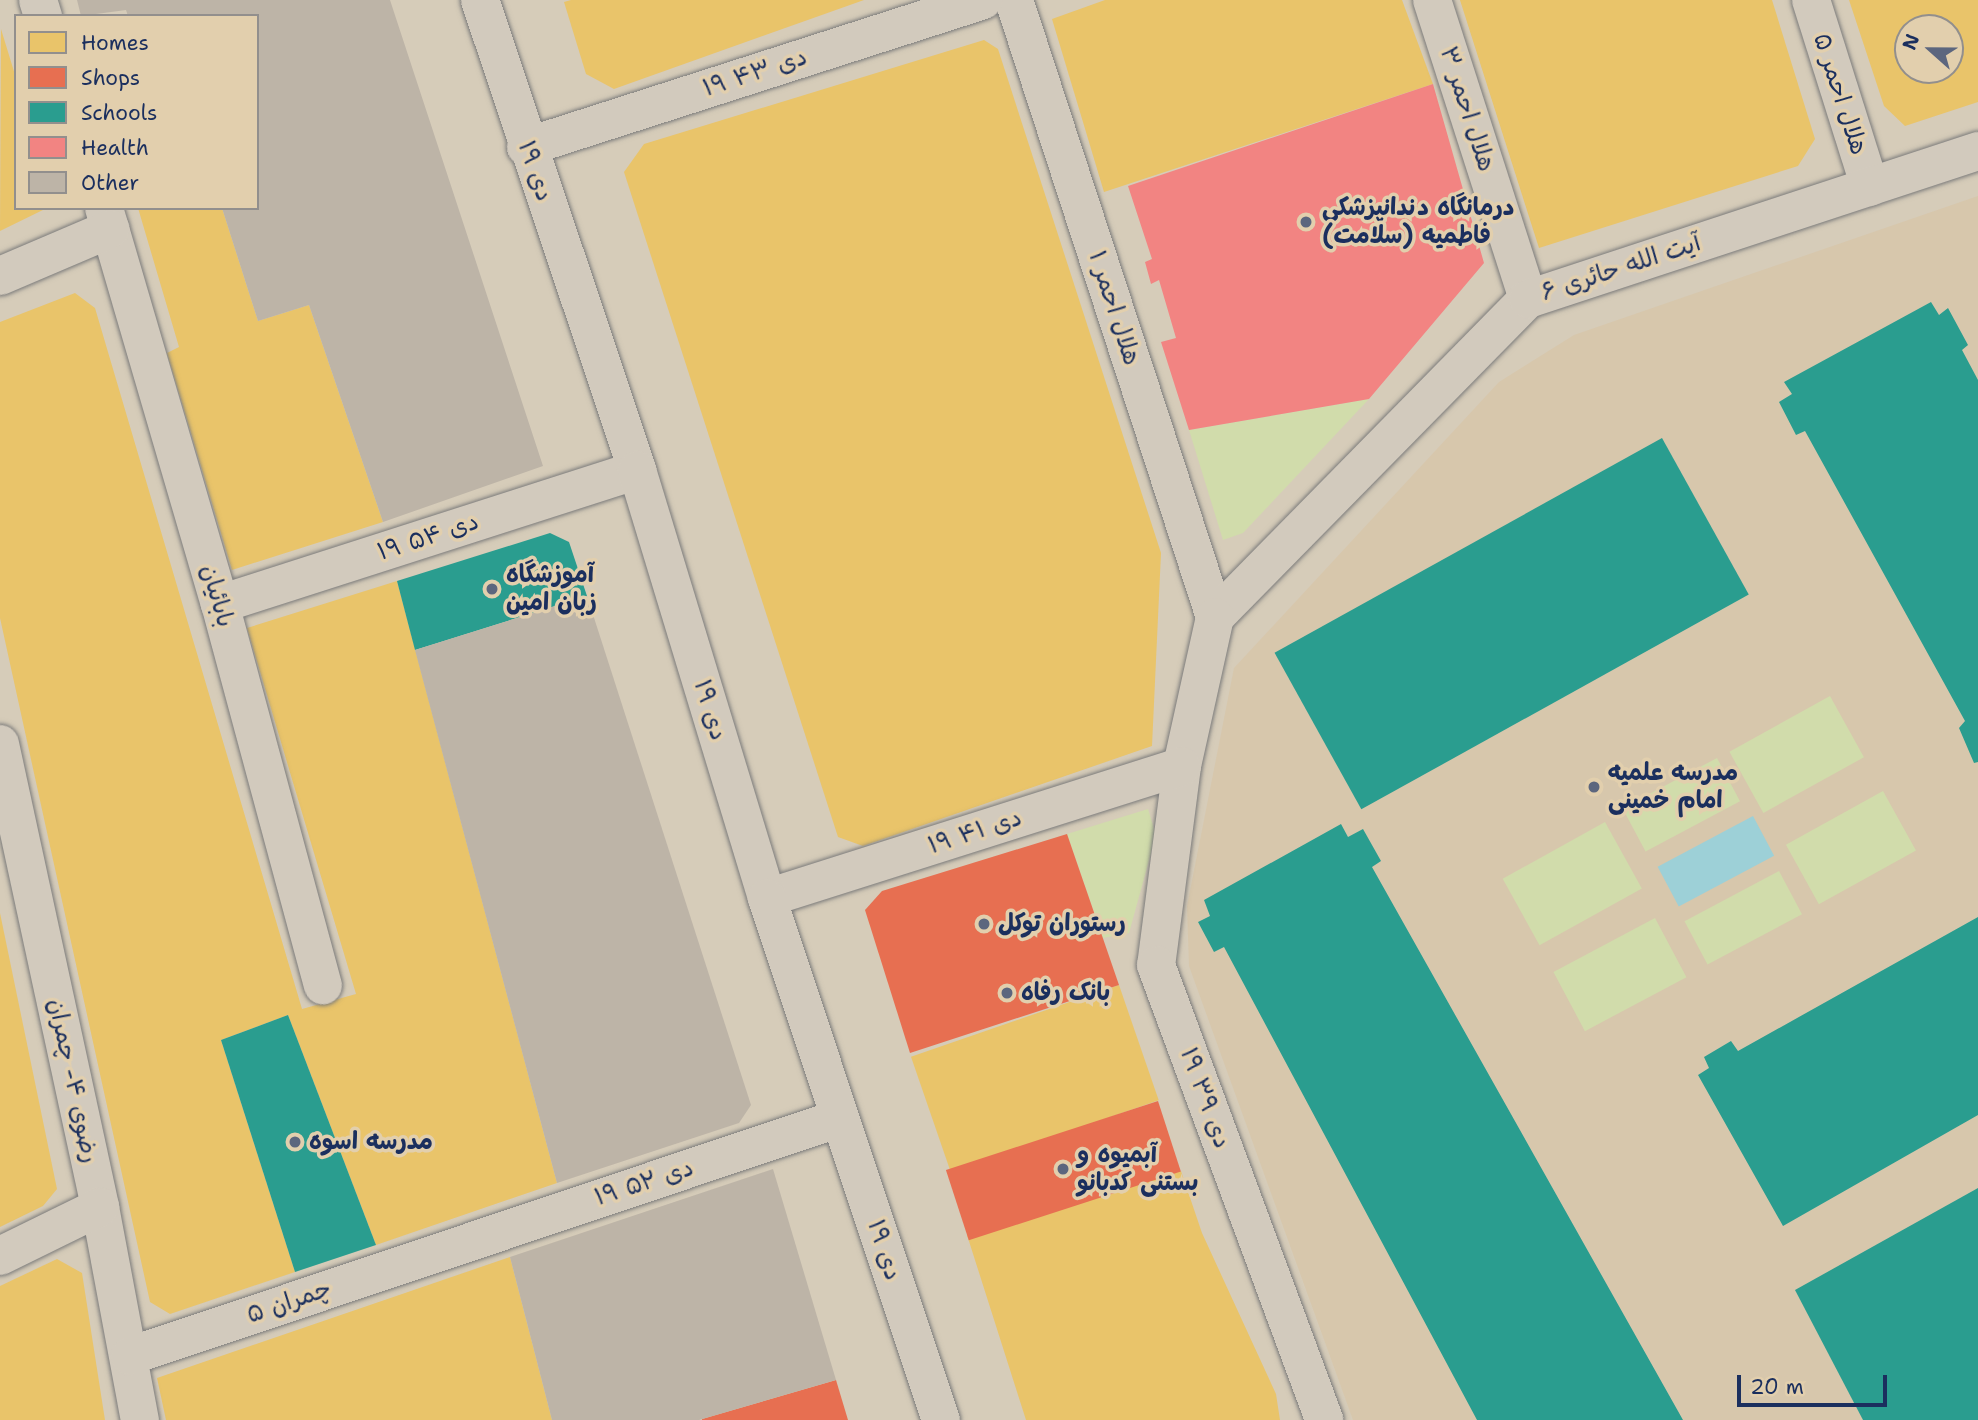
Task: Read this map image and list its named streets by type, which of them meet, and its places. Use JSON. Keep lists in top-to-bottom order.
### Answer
{
  "streets": {
    "street": [
      "۱۹ دی ۴۳",
      "هلال احمر ۵",
      "هلال احمر ۳",
      "۱۹ دی",
      "آیت الله حائری ۶",
      "هلال احمر ۱",
      "۱۹ دی ۵۴",
      "بابائیان",
      "۱۹ دی ۴۱",
      "رضوی ۴- چمران",
      "۱۹ دی ۳۹",
      "۱۹ دی ۵۲",
      "چمران ۵"
    ]
  },
  "crossings": [
    ["۱۹ دی ۴۳", "۱۹ دی"],
    ["هلال احمر ۵", "آیت الله حائری ۶"],
    ["هلال احمر ۳", "آیت الله حائری ۶"],
    ["۱۹ دی", "۱۹ دی ۵۴"],
    ["۱۹ دی", "۱۹ دی ۴۱"],
    ["۱۹ دی", "۱۹ دی ۵۲"],
    ["آیت الله حائری ۶", "هلال احمر ۱"],
    ["آیت الله حائری ۶", "۱۹ دی ۳۹"],
    ["هلال احمر ۱", "۱۹ دی ۳۹"],
    ["۱۹ دی ۵۴", "بابائیان"],
    ["۱۹ دی ۴۱", "۱۹ دی ۳۹"],
    ["رضوی ۴- چمران", "چمران ۵"],
    ["۱۹ دی ۵۲", "چمران ۵"]
  ],
  "places": [
    "درمانگاه دندانپزشکی فاطمیه (سلامت)",
    "آموزشگاه زبان امین",
    "مدرسه علمیه امام خمینی",
    "رستوران توکل",
    "بانک رفاه",
    "مدرسه اسوه",
    "آبمیوه و بستنی کدبانو"
  ],
  "legend": [
    "Homes",
    "Shops",
    "Schools",
    "Health",
    "Other"
  ],
  "scale_bar": "20 m",
  "north": "left"
}
